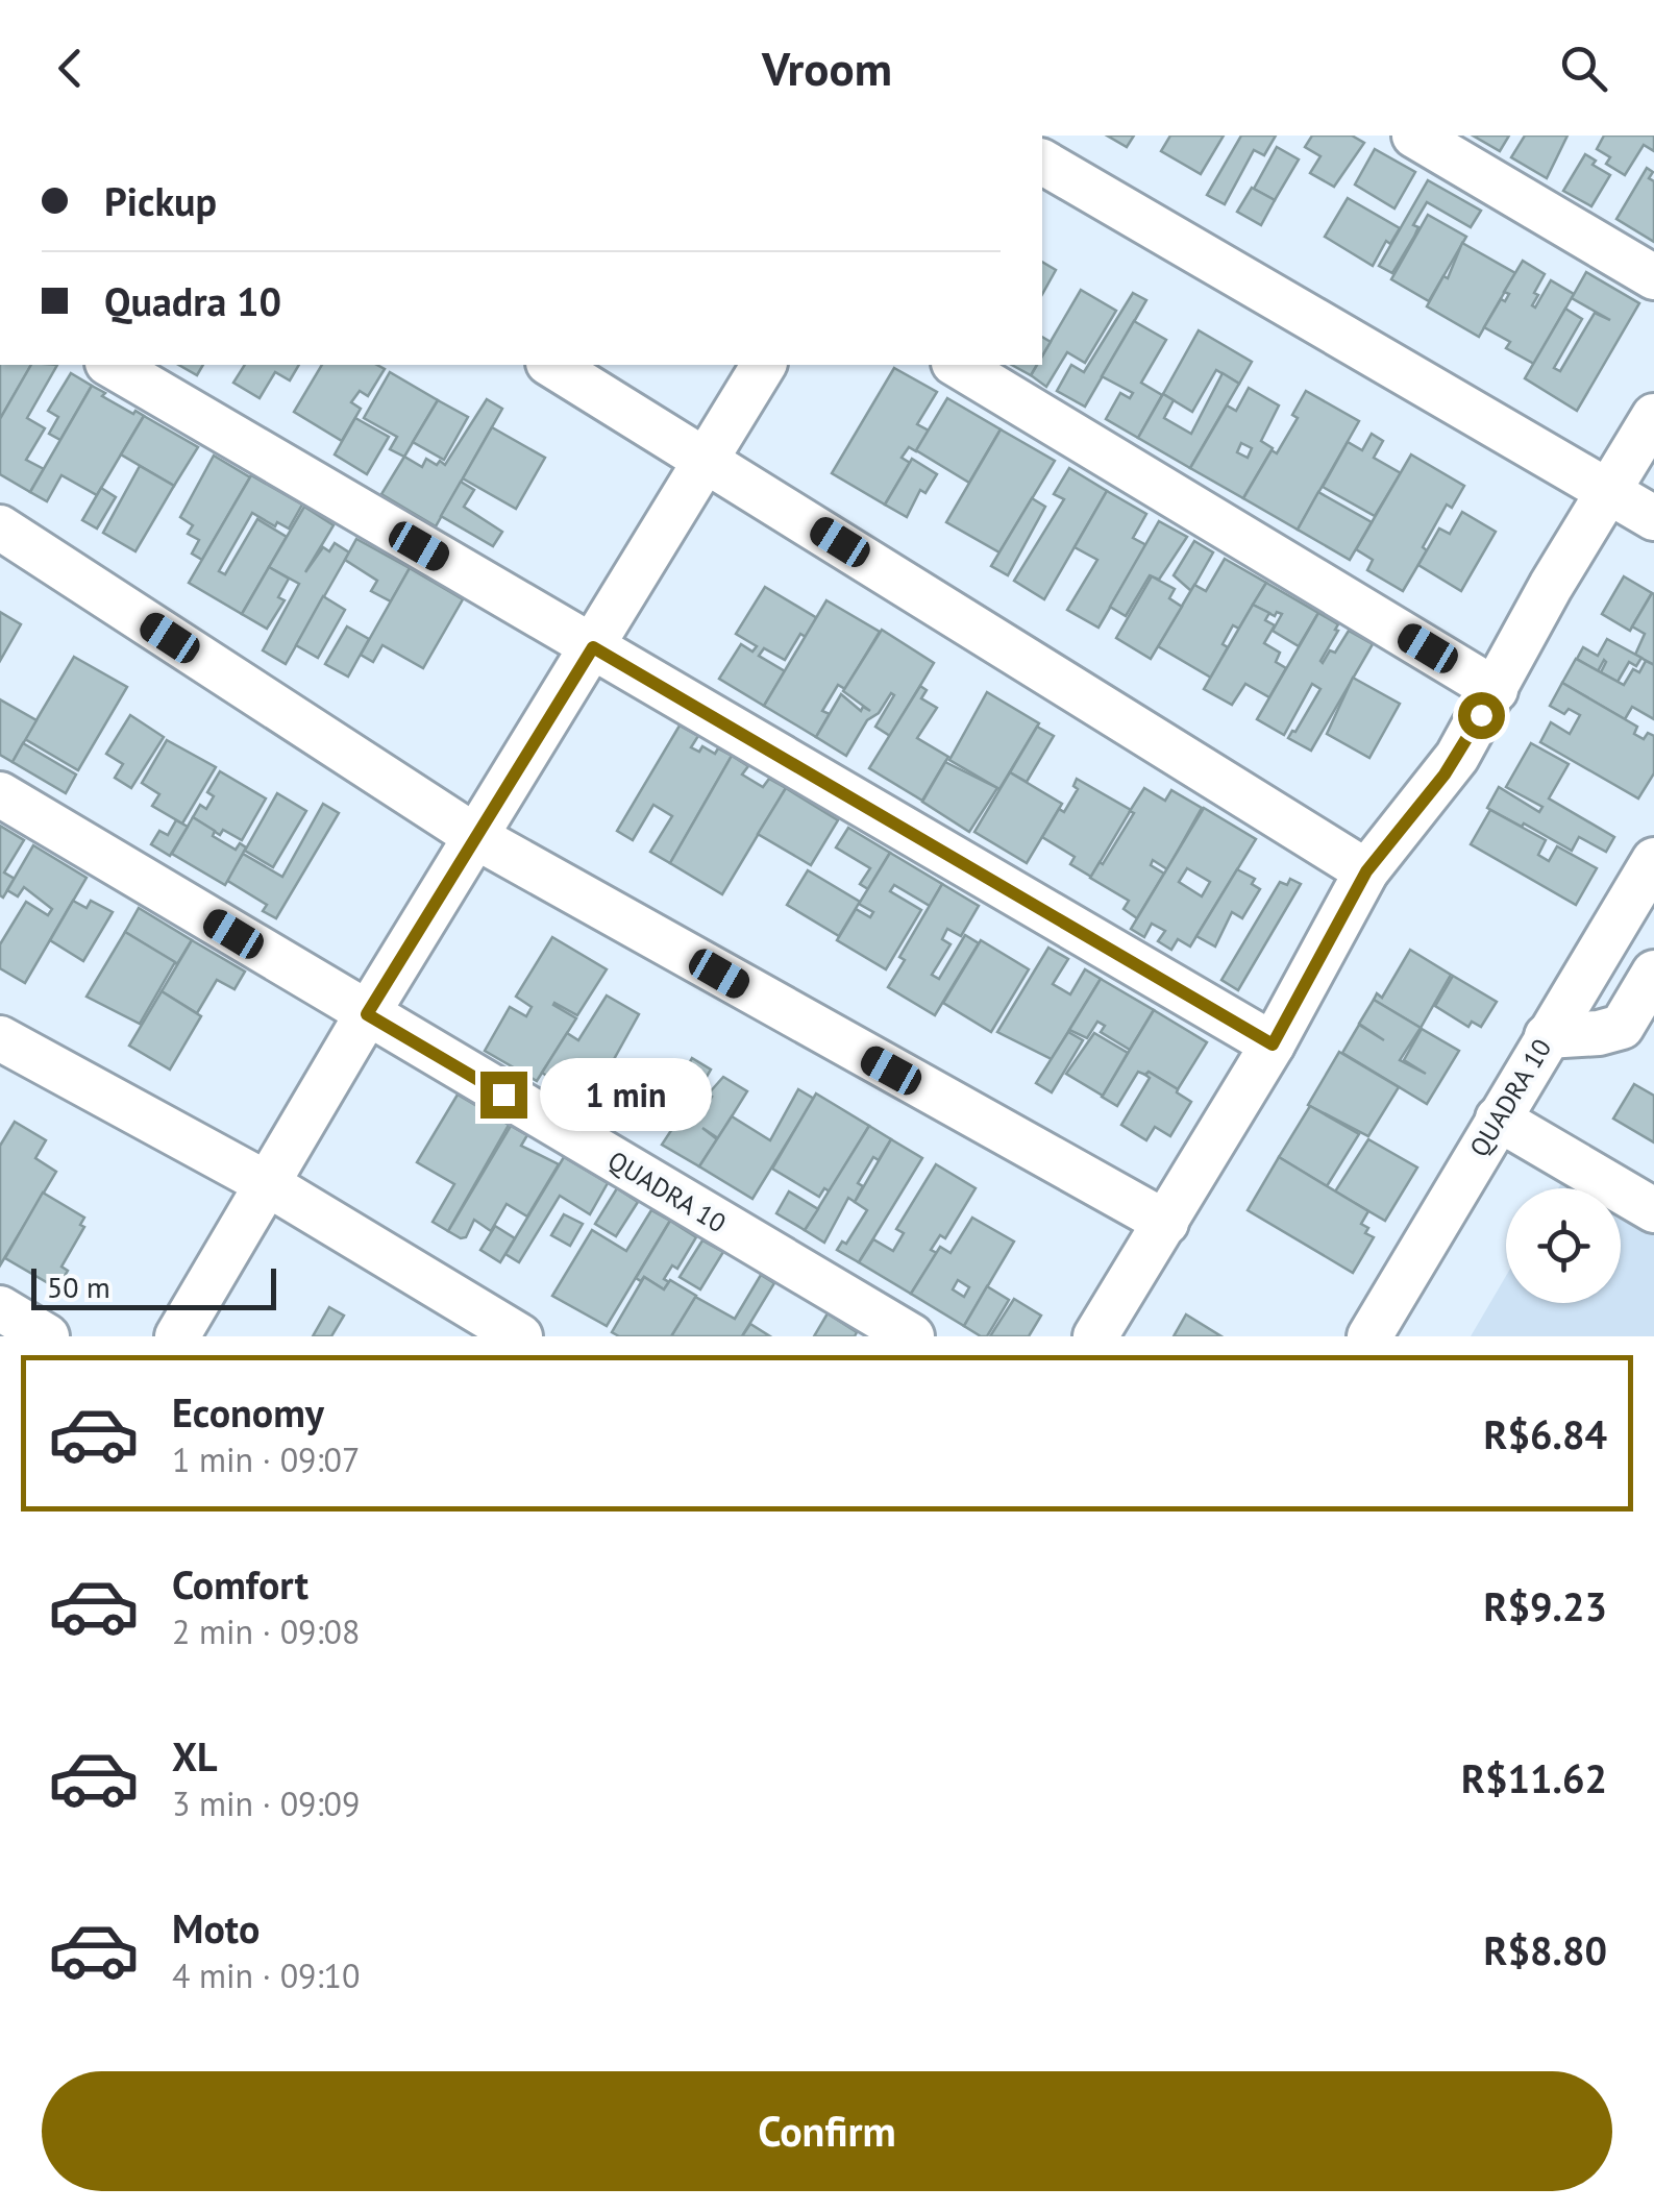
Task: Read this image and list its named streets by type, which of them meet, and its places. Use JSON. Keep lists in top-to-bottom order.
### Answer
{
  "streets": {
    "street": ["QUADRA 10"]
  },
  "scale_bar": "50 m",
  "page": {
    "header": "Vroom",
    "banner": ["Pickup", "Quadra 10"],
    "bubble": "1 min",
    "scale": "50 m",
    "list": [
      {
        "name": "Economy",
        "note": "1 min · 09:07",
        "value": "R$6.84"
      },
      {
        "name": "Comfort",
        "note": "2 min · 09:08",
        "value": "R$9.23"
      },
      {
        "name": "XL",
        "note": "3 min · 09:09",
        "value": "R$11.62"
      },
      {
        "name": "Moto",
        "note": "4 min · 09:10",
        "value": "R$8.80"
      }
    ],
    "buttons": "Confirm"
  }
}
